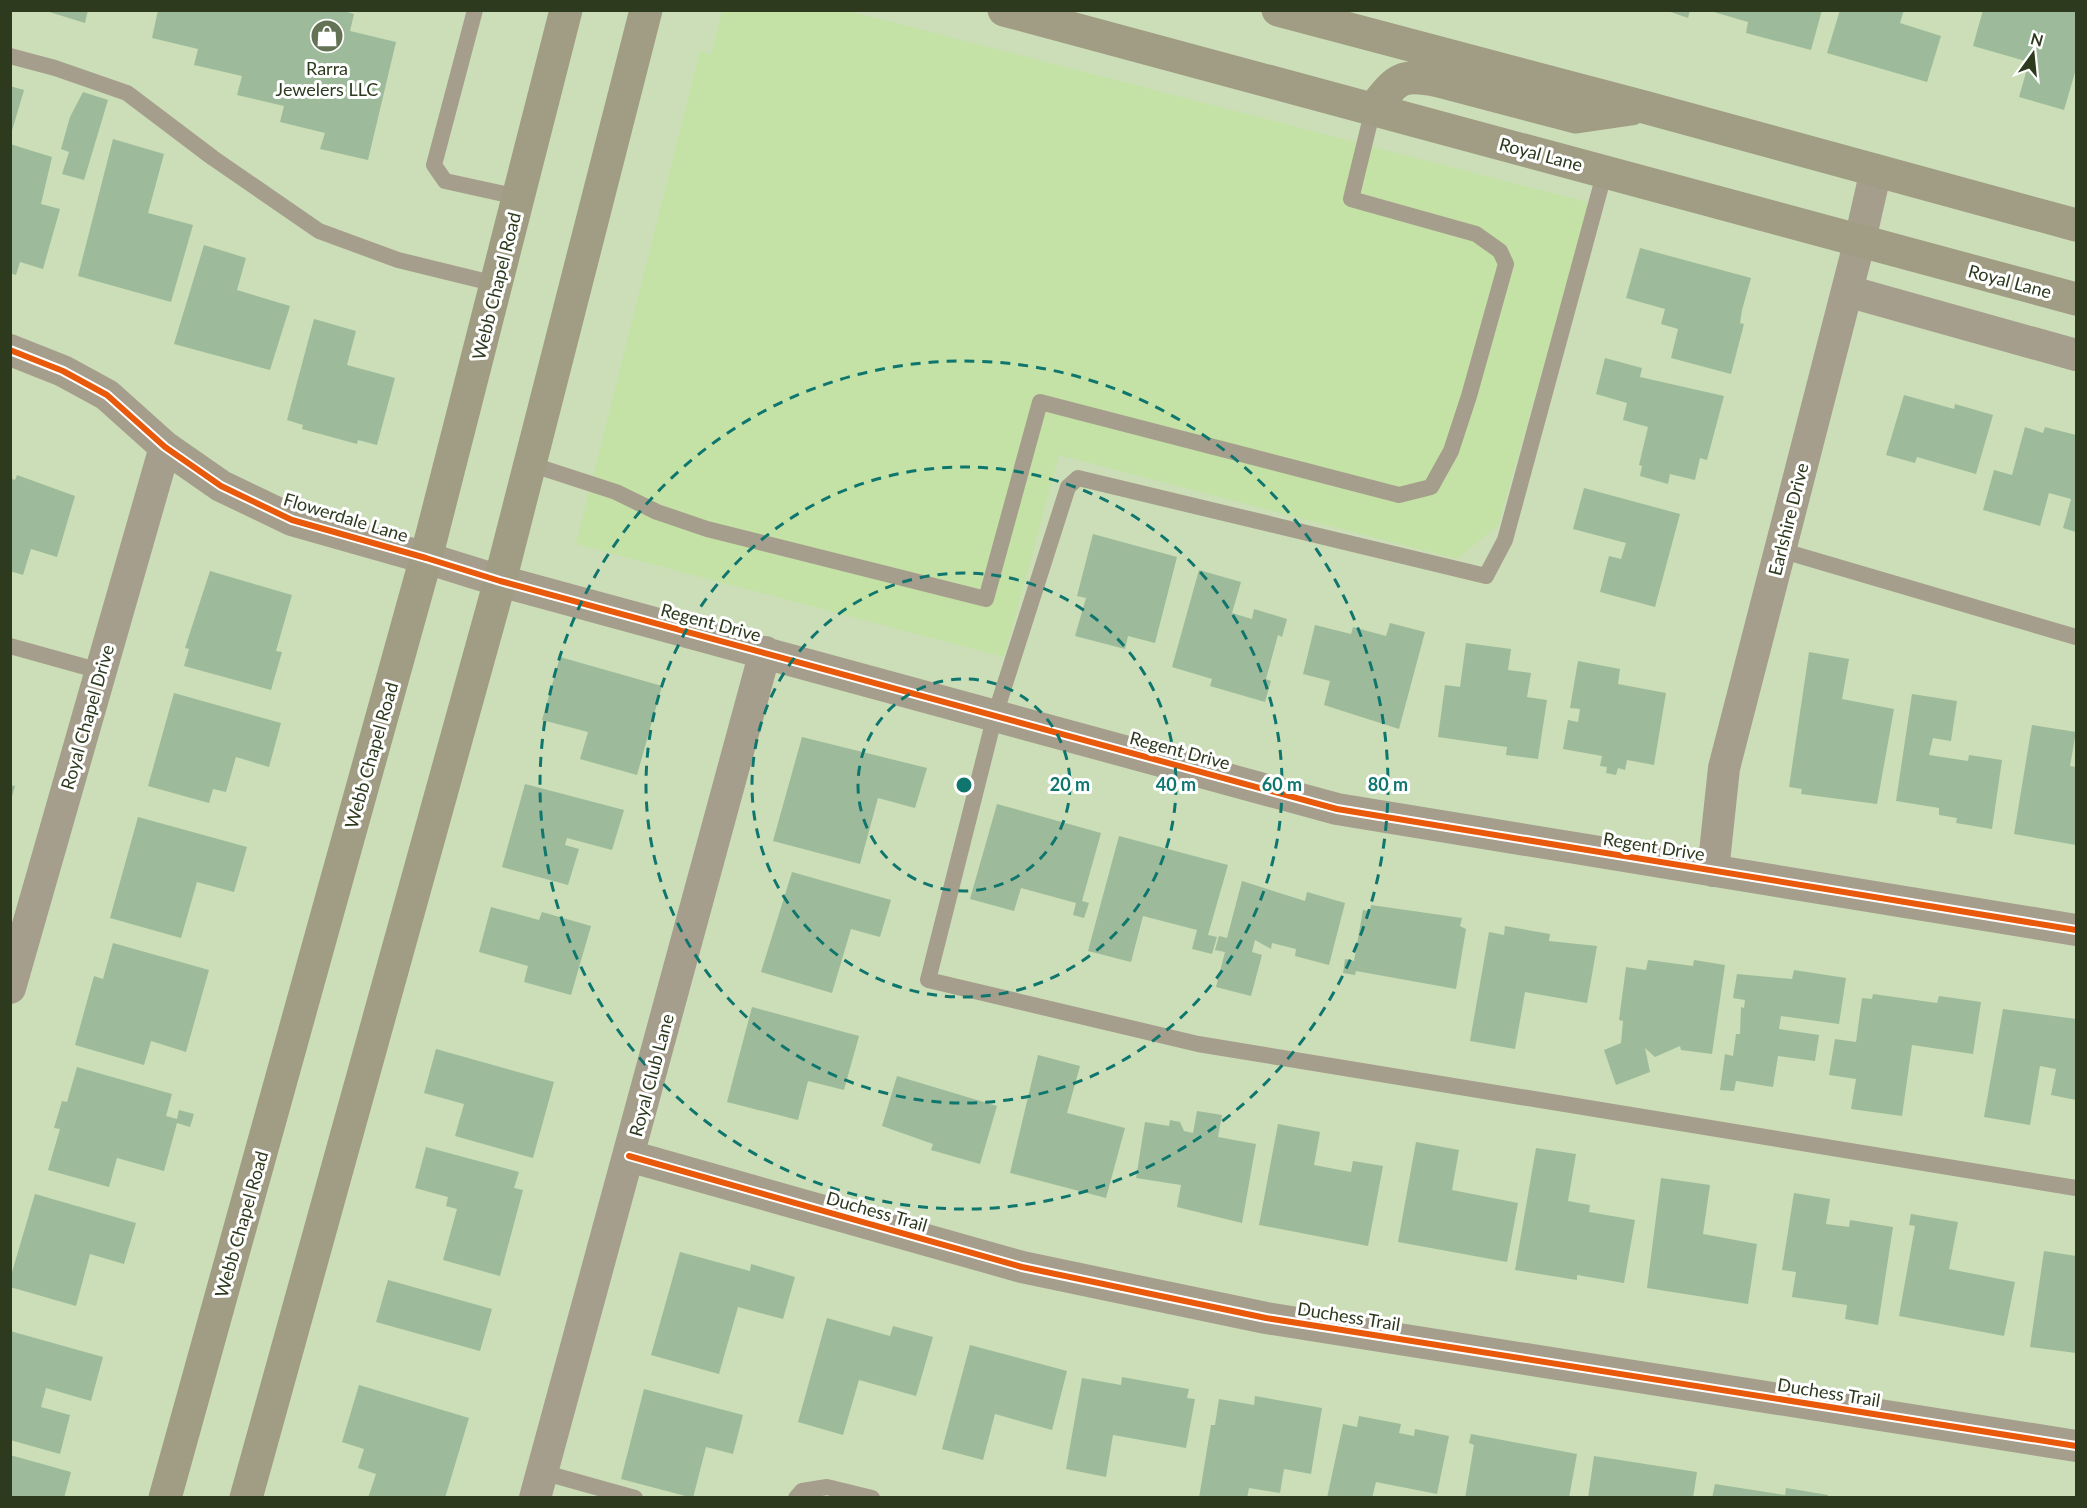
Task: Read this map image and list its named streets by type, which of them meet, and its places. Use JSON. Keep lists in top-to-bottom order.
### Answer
{
  "streets": {
    "main road": ["Royal Lane", "Webb Chapel Road"],
    "street": [
      "Flowerdale Lane",
      "Earlshire Drive",
      "Regent Drive",
      "Royal Chapel Drive",
      "Royal Club Lane",
      "Duchess Trail"
    ]
  },
  "crossings": [
    ["Royal Lane", "Earlshire Drive"],
    ["Webb Chapel Road", "Flowerdale Lane"],
    ["Flowerdale Lane", "Regent Drive"],
    ["Flowerdale Lane", "Royal Chapel Drive"],
    ["Earlshire Drive", "Regent Drive"],
    ["Regent Drive", "Royal Club Lane"],
    ["Royal Club Lane", "Duchess Trail"]
  ],
  "places": {
    "shop": ["Rarra Jewelers LLC"]
  },
  "north": "top",
  "rings": [
    "20 m",
    "40 m",
    "60 m",
    "80 m"
  ]
}
